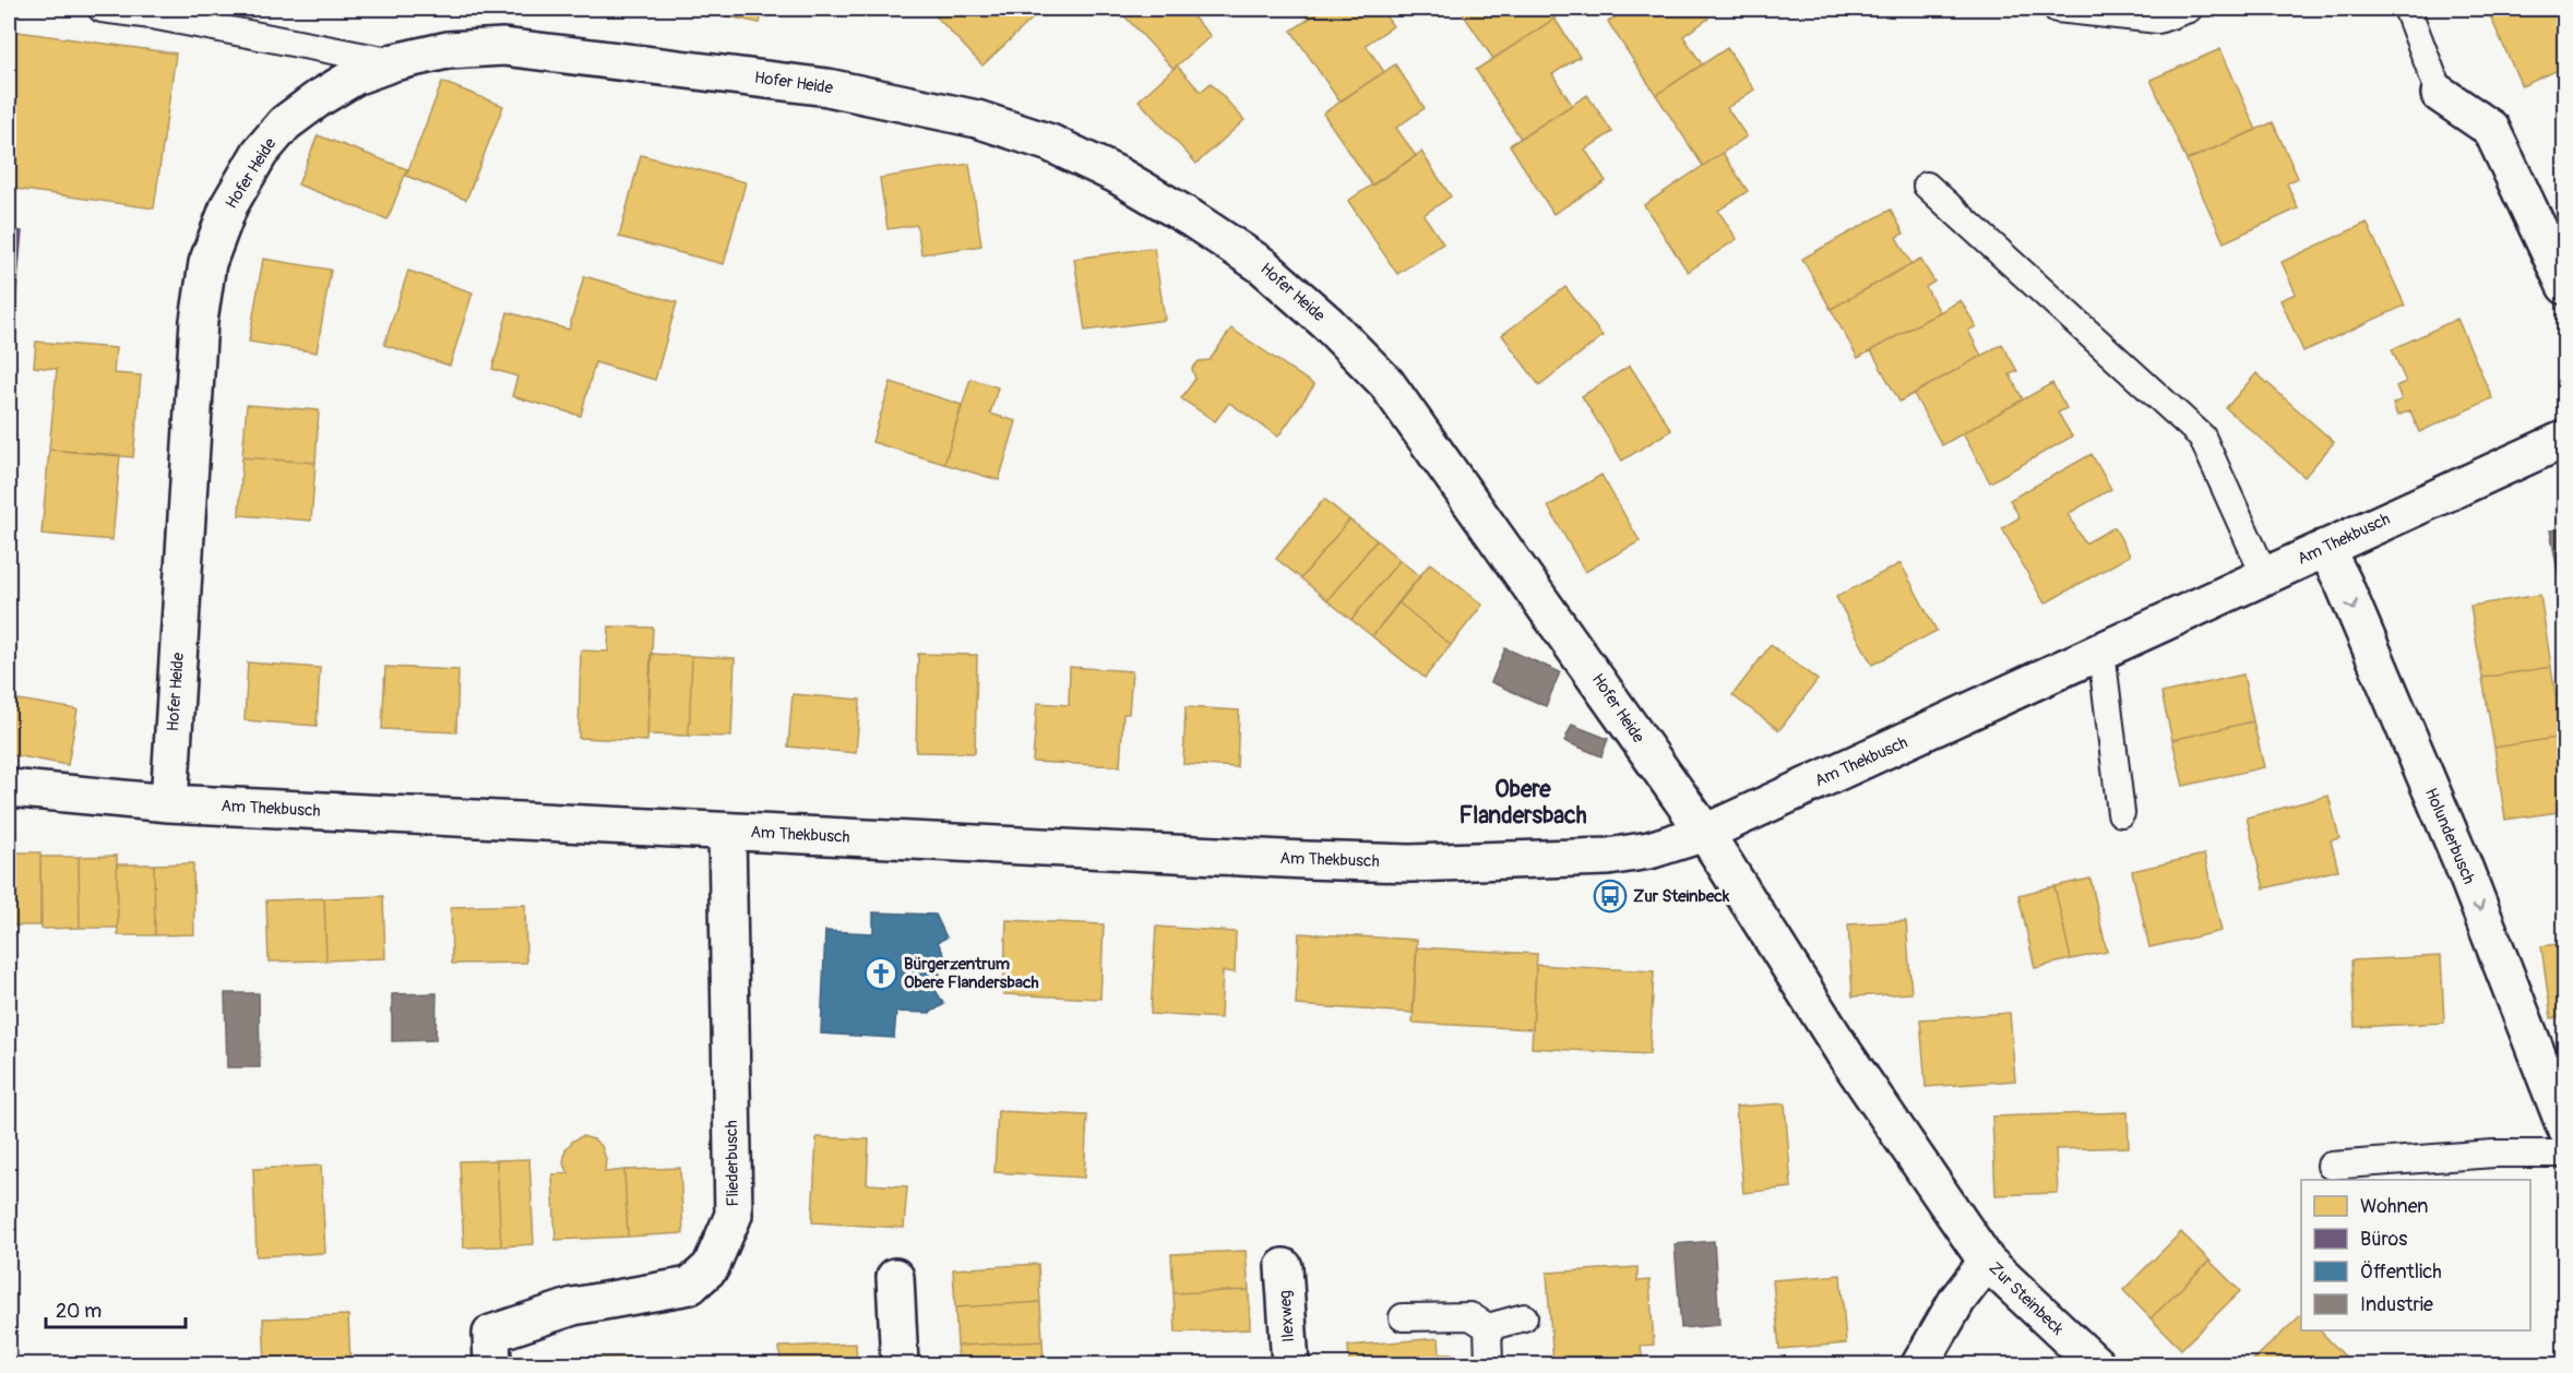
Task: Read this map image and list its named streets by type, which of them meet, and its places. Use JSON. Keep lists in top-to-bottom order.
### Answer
{
  "streets": {
    "street": [
      "Hofer Heide",
      "Am Thekbusch",
      "Holunderbusch",
      "Fliederbusch",
      "Zur Steinbeck",
      "Ilexweg"
    ]
  },
  "crossings": [
    ["Hofer Heide", "Am Thekbusch"],
    ["Hofer Heide", "Zur Steinbeck"],
    ["Am Thekbusch", "Holunderbusch"],
    ["Am Thekbusch", "Fliederbusch"],
    ["Am Thekbusch", "Zur Steinbeck"]
  ],
  "one_way": ["Holunderbusch"],
  "districts": ["Obere Flandersbach"],
  "places": {
    "bus stop": ["Zur Steinbeck"],
    "church": ["Bürgerzentrum Obere Flandersbach"]
  },
  "legend": [
    "Wohnen",
    "Büros",
    "Öffentlich",
    "Industrie"
  ],
  "scale_bar": "20 m"
}
